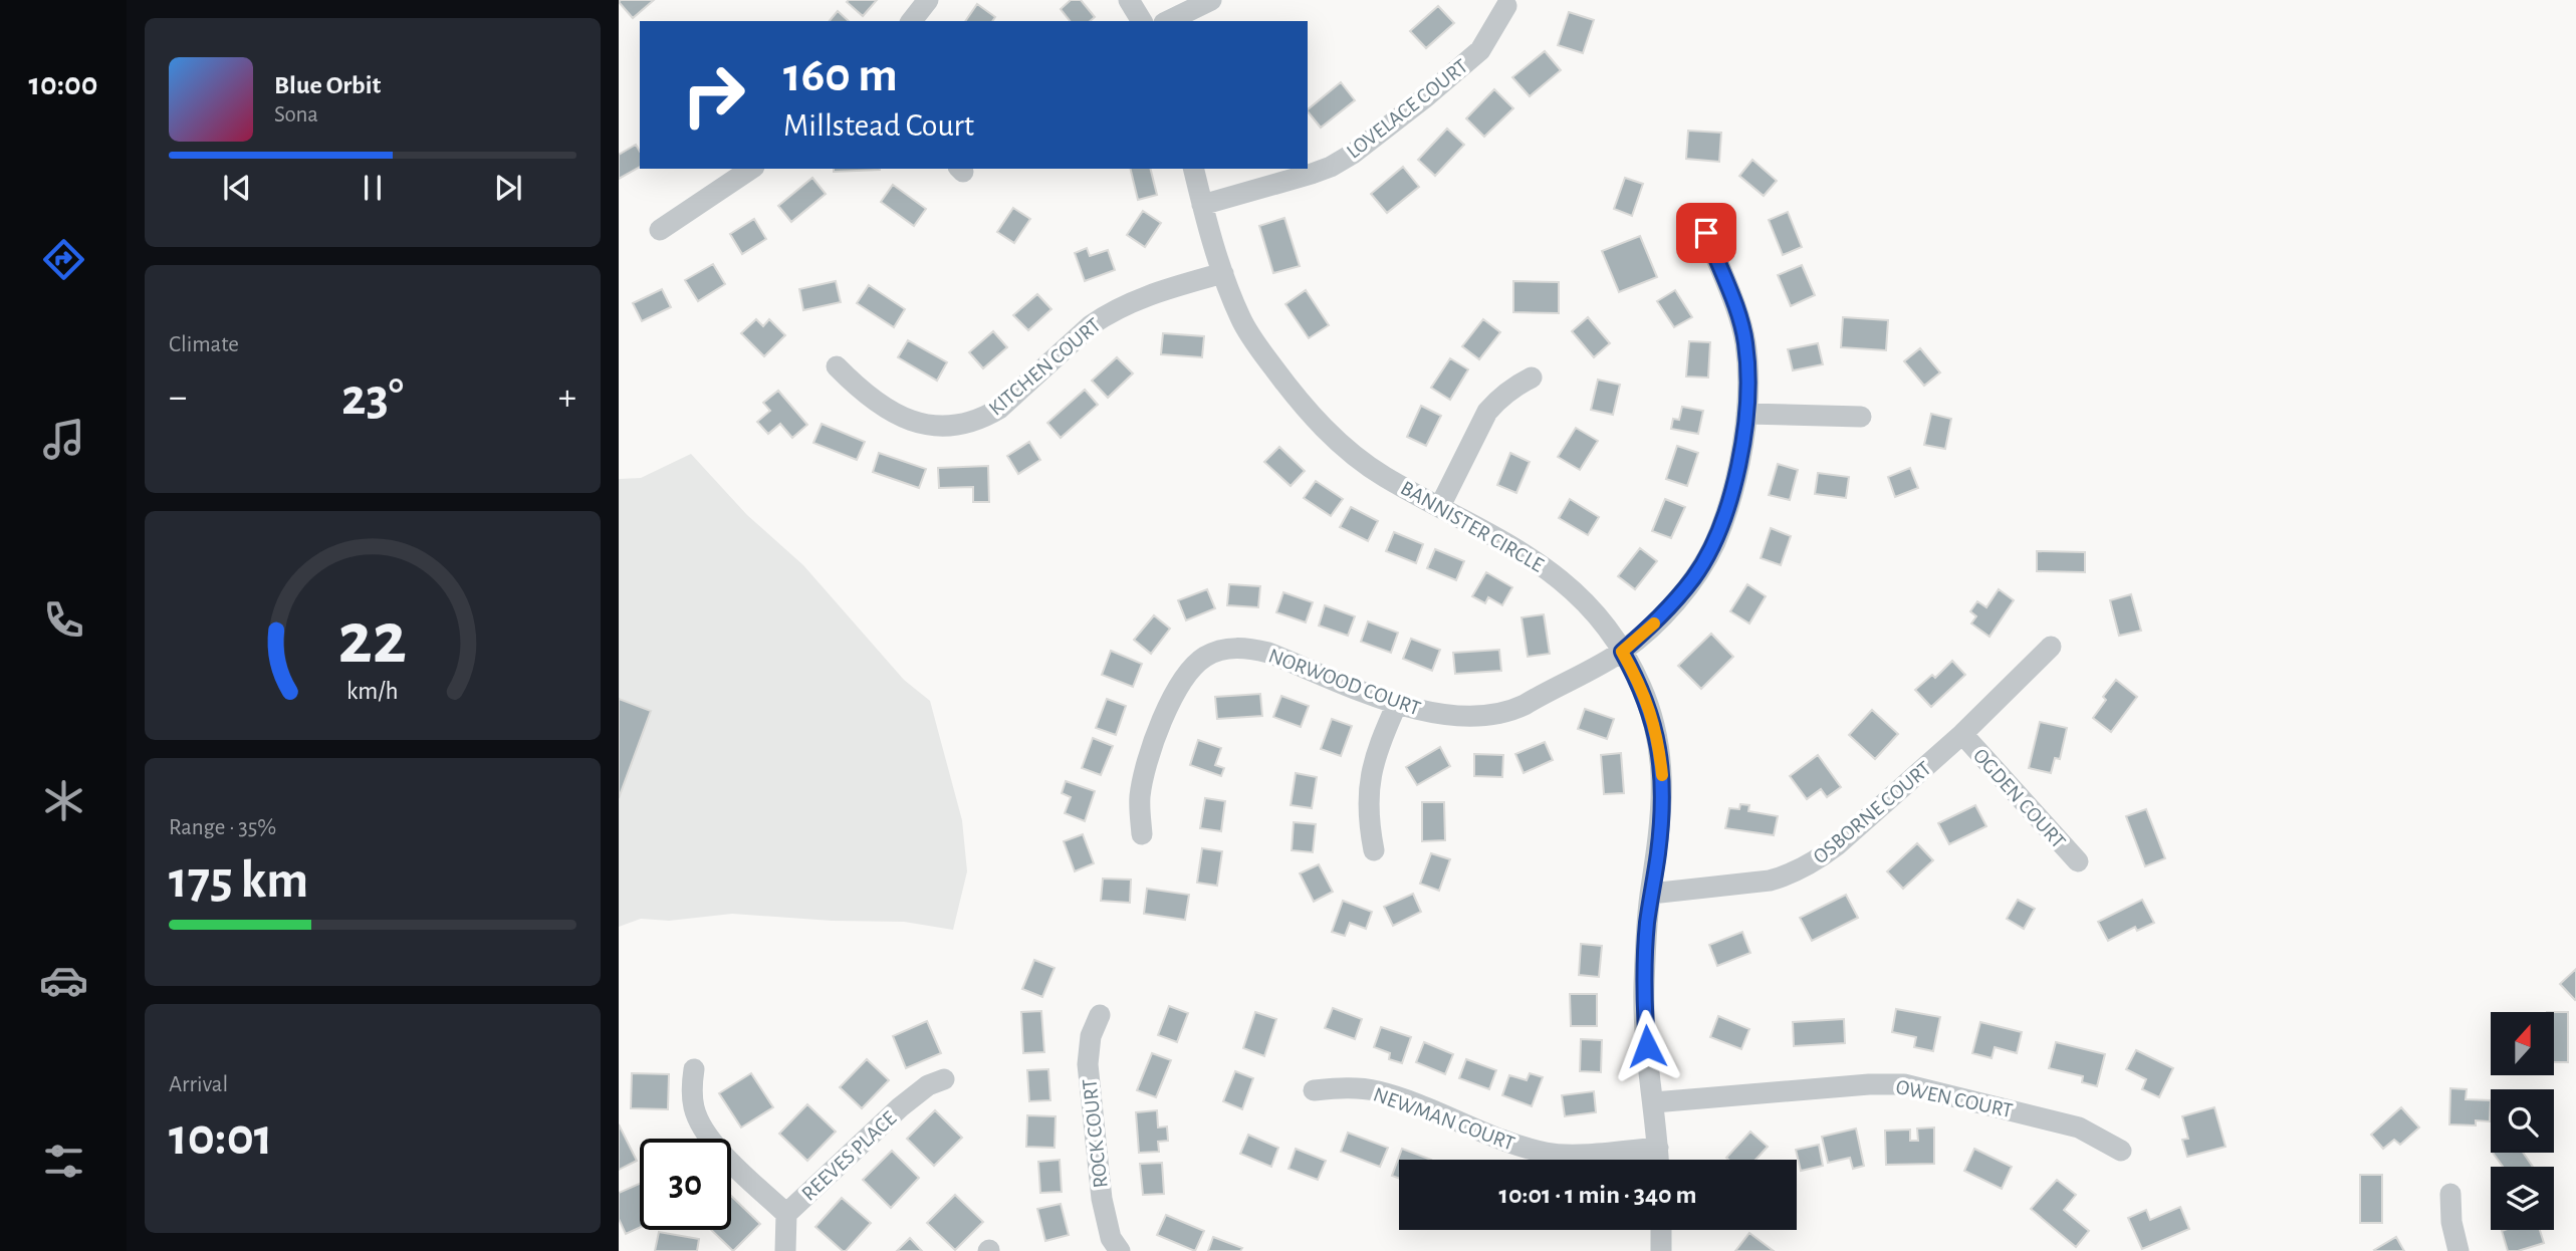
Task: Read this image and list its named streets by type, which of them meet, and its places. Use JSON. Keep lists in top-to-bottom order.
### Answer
{
  "streets": {
    "street": [
      "LOVELACE COURT",
      "KITCHEN COURT",
      "BANNISTER CIRCLE",
      "NORWOOD COURT",
      "OGDEN COURT",
      "OSBORNE COURT",
      "OWEN COURT",
      "NEWMAN COURT",
      "ROCK COURT",
      "REEVES PLACE"
    ]
  },
  "crossings": [
    ["LOVELACE COURT", "BANNISTER CIRCLE"],
    ["KITCHEN COURT", "BANNISTER CIRCLE"],
    ["BANNISTER CIRCLE", "NORWOOD COURT"],
    ["BANNISTER CIRCLE", "OSBORNE COURT"],
    ["BANNISTER CIRCLE", "OWEN COURT"],
    ["BANNISTER CIRCLE", "NEWMAN COURT"],
    ["OGDEN COURT", "OSBORNE COURT"]
  ],
  "north": "top",
  "page": {
    "tabs": "10:00",
    "turn": ["160 m", "Millstead Court"],
    "song": ["Blue Orbit", "Sona"],
    "tile": [
      "Climate",
      ["Range · 35%", "175 km"],
      ["Arrival", "10:01"]
    ],
    "heat": ["−", "23°", "+"],
    "limit": "30",
    "trip": "10:01 · 1 min · 340 m",
    "gauge": ["22", "km/h"]
  }
}
